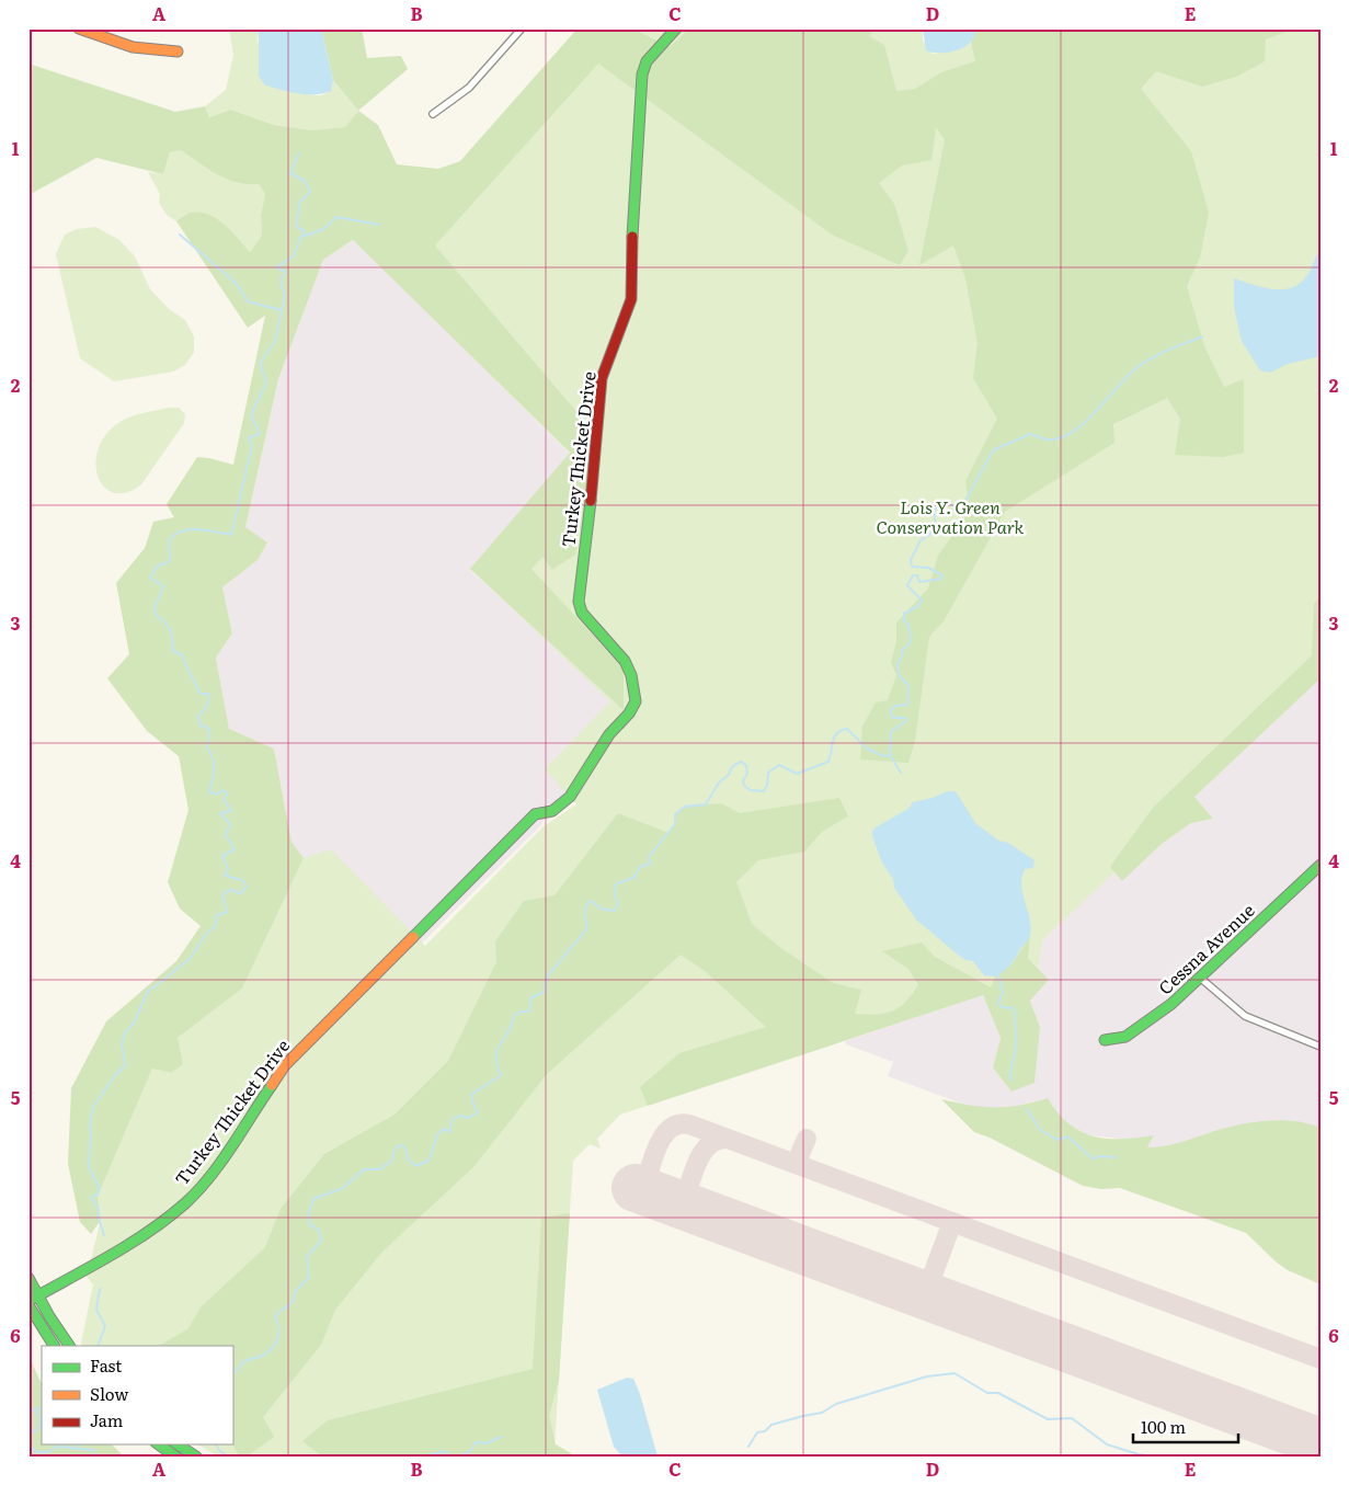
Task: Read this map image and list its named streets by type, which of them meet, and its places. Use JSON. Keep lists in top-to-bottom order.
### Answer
{
  "streets": {
    "street": ["Turkey Thicket Drive", "Cessna Avenue"]
  },
  "parks": ["Lois Y. Green Conservation Park"],
  "legend": ["Fast", "Slow", "Jam"],
  "scale_bar": "100 m",
  "grid": {
    "columns": [
      "A",
      "B",
      "C",
      "D",
      "E"
    ],
    "rows": [
      "1",
      "2",
      "3",
      "4",
      "5",
      "6"
    ]
  }
}
